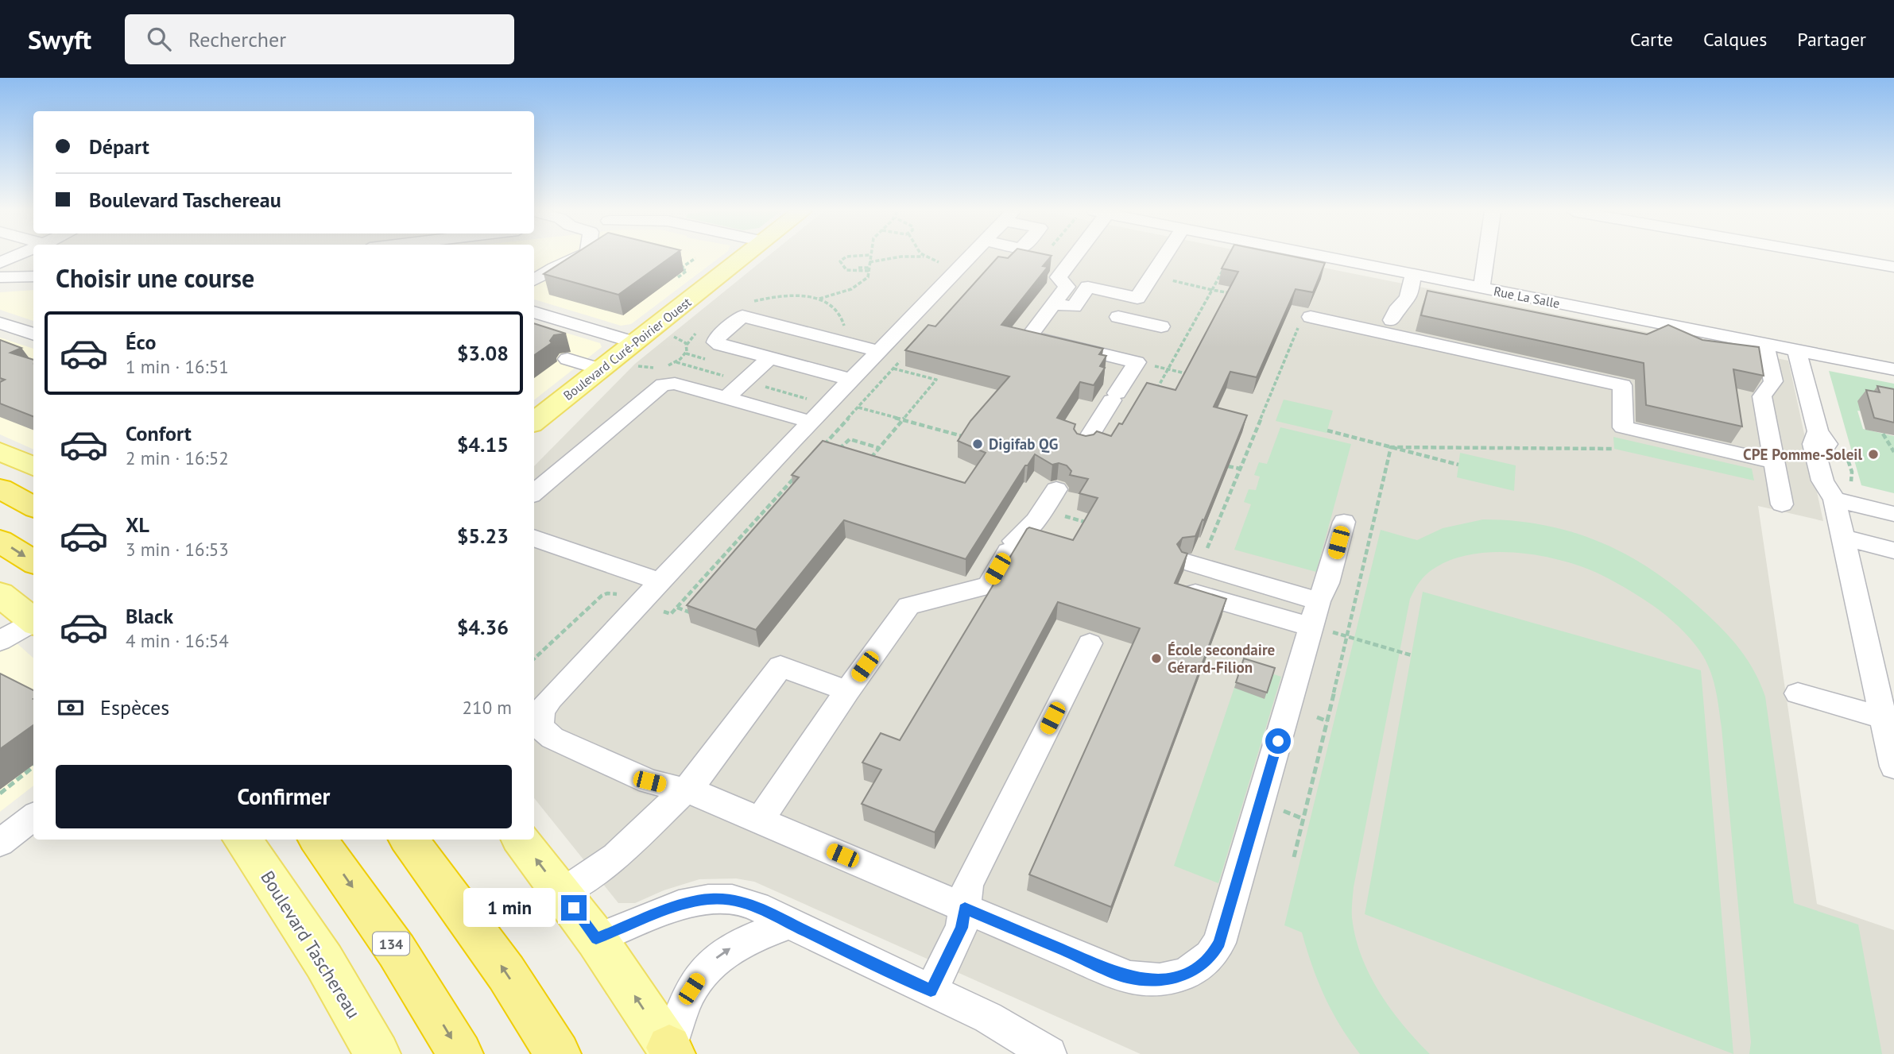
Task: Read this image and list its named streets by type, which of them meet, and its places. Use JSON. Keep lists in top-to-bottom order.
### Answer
{
  "streets": {
    "highway": ["134"],
    "main road": ["Boulevard Curé-Poirier Ouest", "Boulevard Taschereau"],
    "street": ["Rue La Salle"]
  },
  "places": ["Digifab QG", "CPE Pomme-Soleil", "École secondaire Gérard-Filion"],
  "page": {
    "header": "Swyft",
    "search": "Rechercher",
    "nav": ["Carte", "Calques", "Partager"],
    "banner": ["Départ", "Boulevard Taschereau"],
    "heading": "Choisir une course",
    "list": [
      {
        "name": "Éco",
        "note": "1 min · 16:51",
        "value": "$3.08"
      },
      {
        "name": "Confort",
        "note": "2 min · 16:52",
        "value": "$4.15"
      },
      {
        "name": "XL",
        "note": "3 min · 16:53",
        "value": "$5.23"
      },
      {
        "name": "Black",
        "note": "4 min · 16:54",
        "value": "$4.36"
      }
    ],
    "pay": ["Espèces", "210 m"],
    "buttons": "Confirmer",
    "bubble": "1 min"
  }
}
